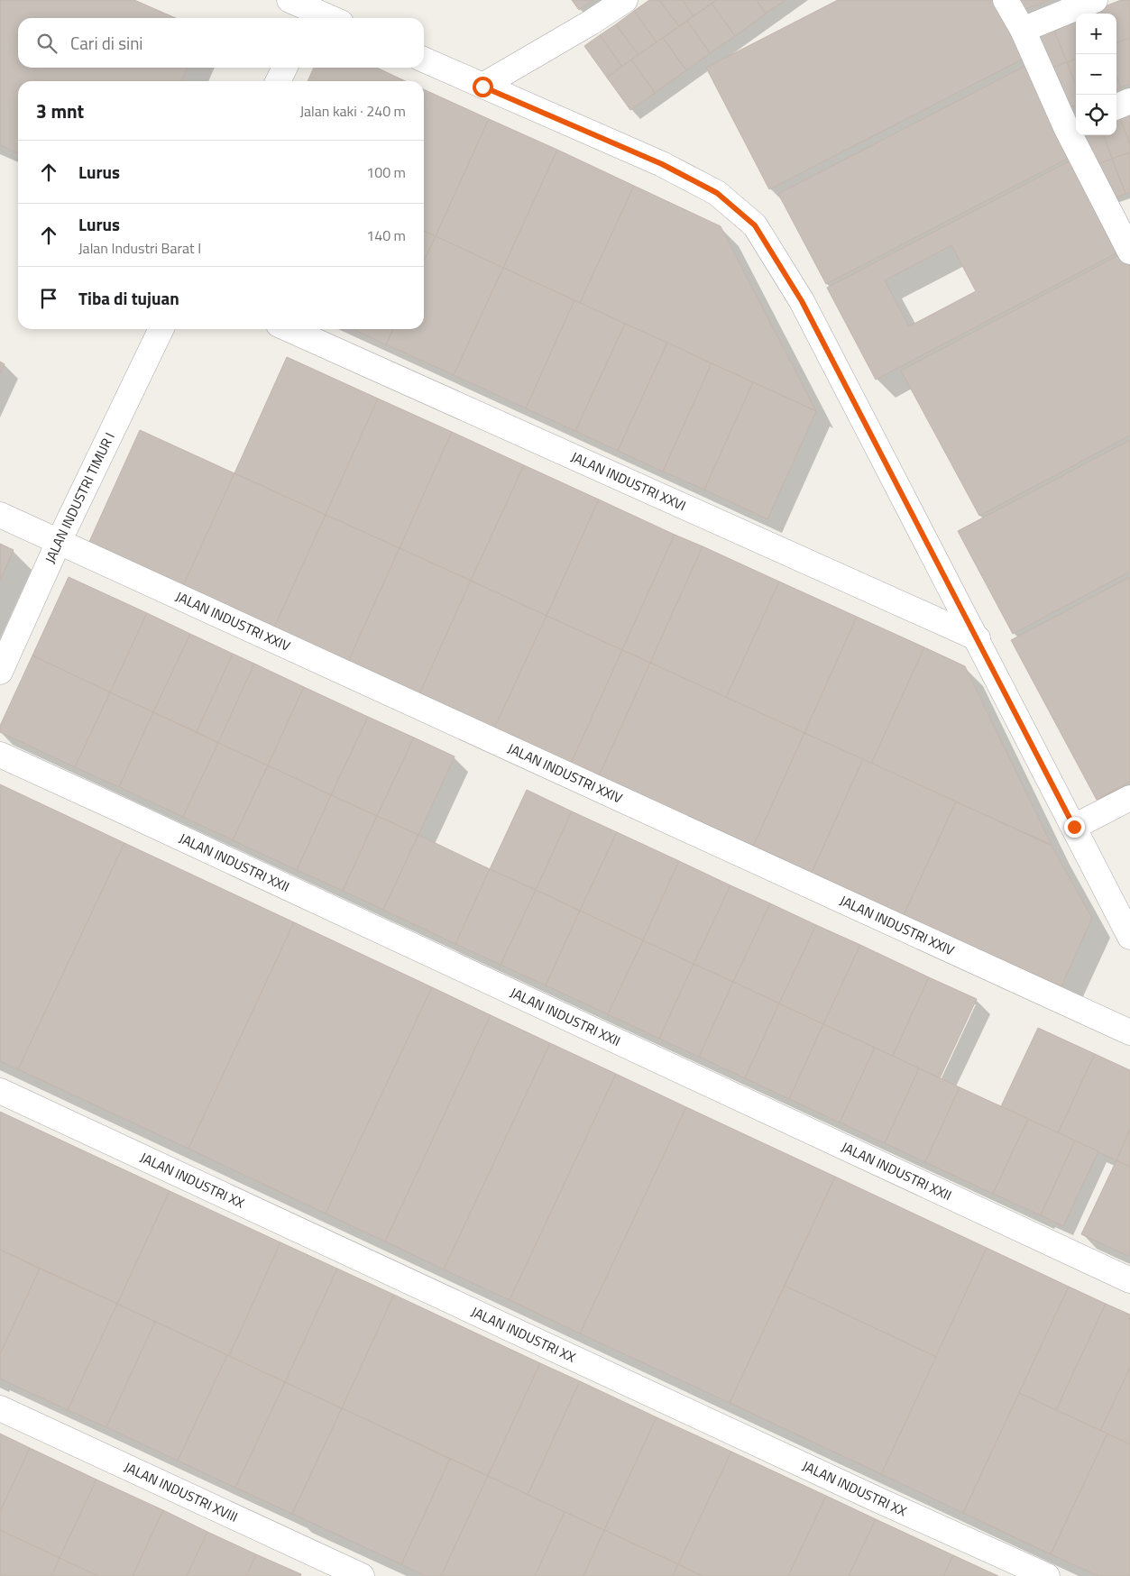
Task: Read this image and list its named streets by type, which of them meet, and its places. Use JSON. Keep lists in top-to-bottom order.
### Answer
{
  "streets": {
    "street": [
      "JALAN INDUSTRI XXVI",
      "JALAN INDUSTRI TIMUR I",
      "JALAN INDUSTRI XXIV",
      "JALAN INDUSTRI XXII",
      "JALAN INDUSTRI XX",
      "JALAN INDUSTRI XVIII"
    ]
  },
  "crossings": [
    ["JALAN INDUSTRI TIMUR I", "JALAN INDUSTRI XXIV"]
  ],
  "page": {
    "map_buttons": ["+", "−"],
    "search": "Cari di sini",
    "heading": ["3 mnt", "Jalan kaki · 240 m"],
    "list": [
      ["Lurus", "100 m"],
      ["Lurus", "Jalan Industri Barat I", "140 m"],
      "Tiba di tujuan"
    ]
  }
}
